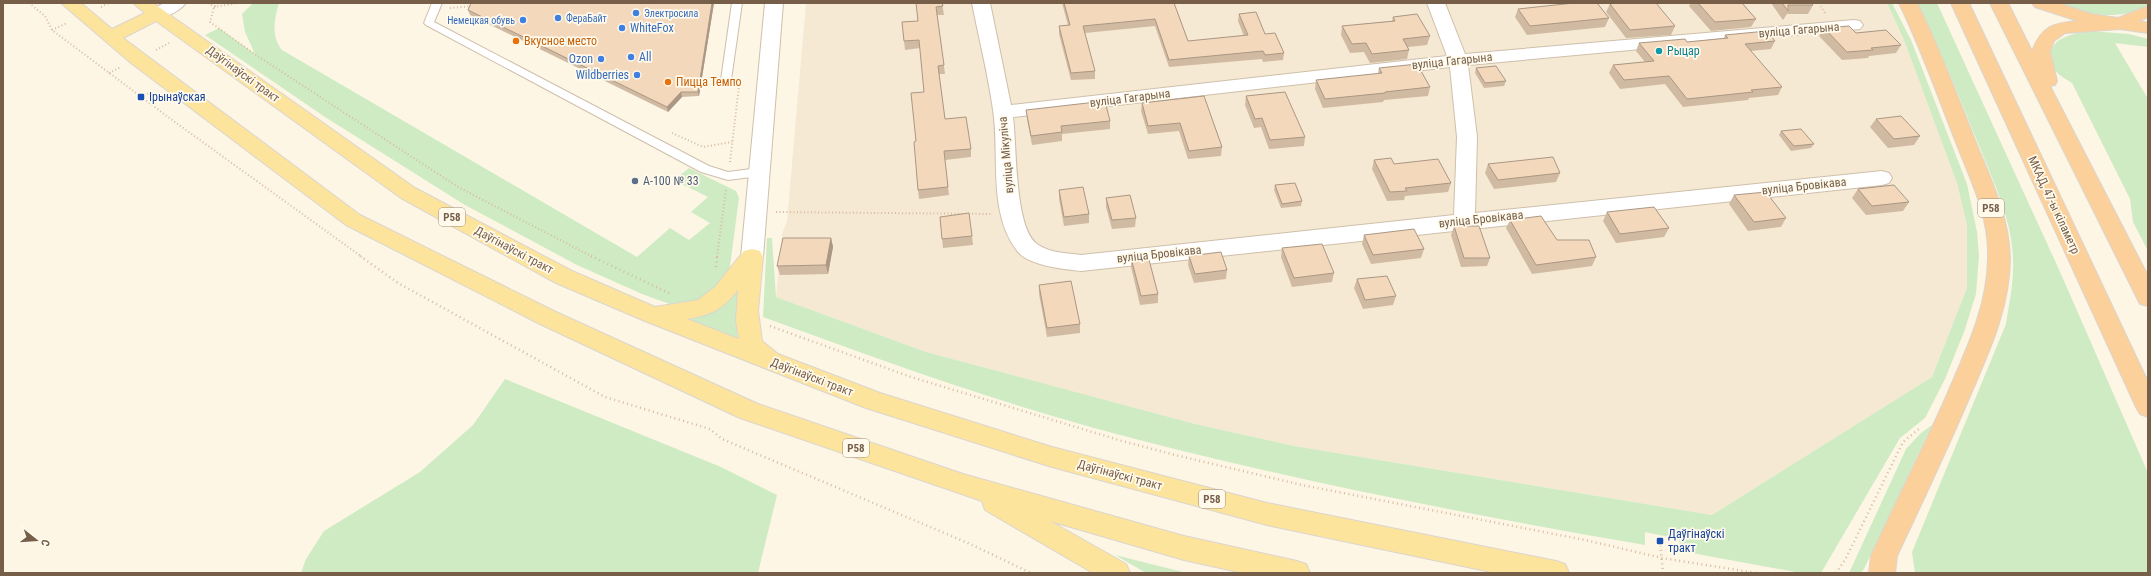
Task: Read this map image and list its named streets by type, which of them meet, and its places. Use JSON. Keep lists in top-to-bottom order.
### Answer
{
  "streets": {
    "highway": ["МКАД, 47-ы кіламетр", "Р58"],
    "main road": ["Даўгінаўскі тракт"],
    "street": ["вуліца Гагарына", "вуліца Мікуліча", "вуліца Бровікава"]
  },
  "crossings": [
    ["вуліца Гагарына", "вуліца Мікуліча"],
    ["вуліца Мікуліча", "вуліца Бровікава"]
  ],
  "places": {
    "other": [
      "Электросила",
      "ФераБайт",
      "Немецкая обувь",
      "WhiteFox",
      "Вкусное место",
      "Рыцар",
      "All",
      "Ozon",
      "Wildberries",
      "Пицца Темпо",
      "А-100 № 33"
    ],
    "transit": ["Ірынаўская", "Даўгінаўскі тракт"]
  },
  "north": "right"
}
